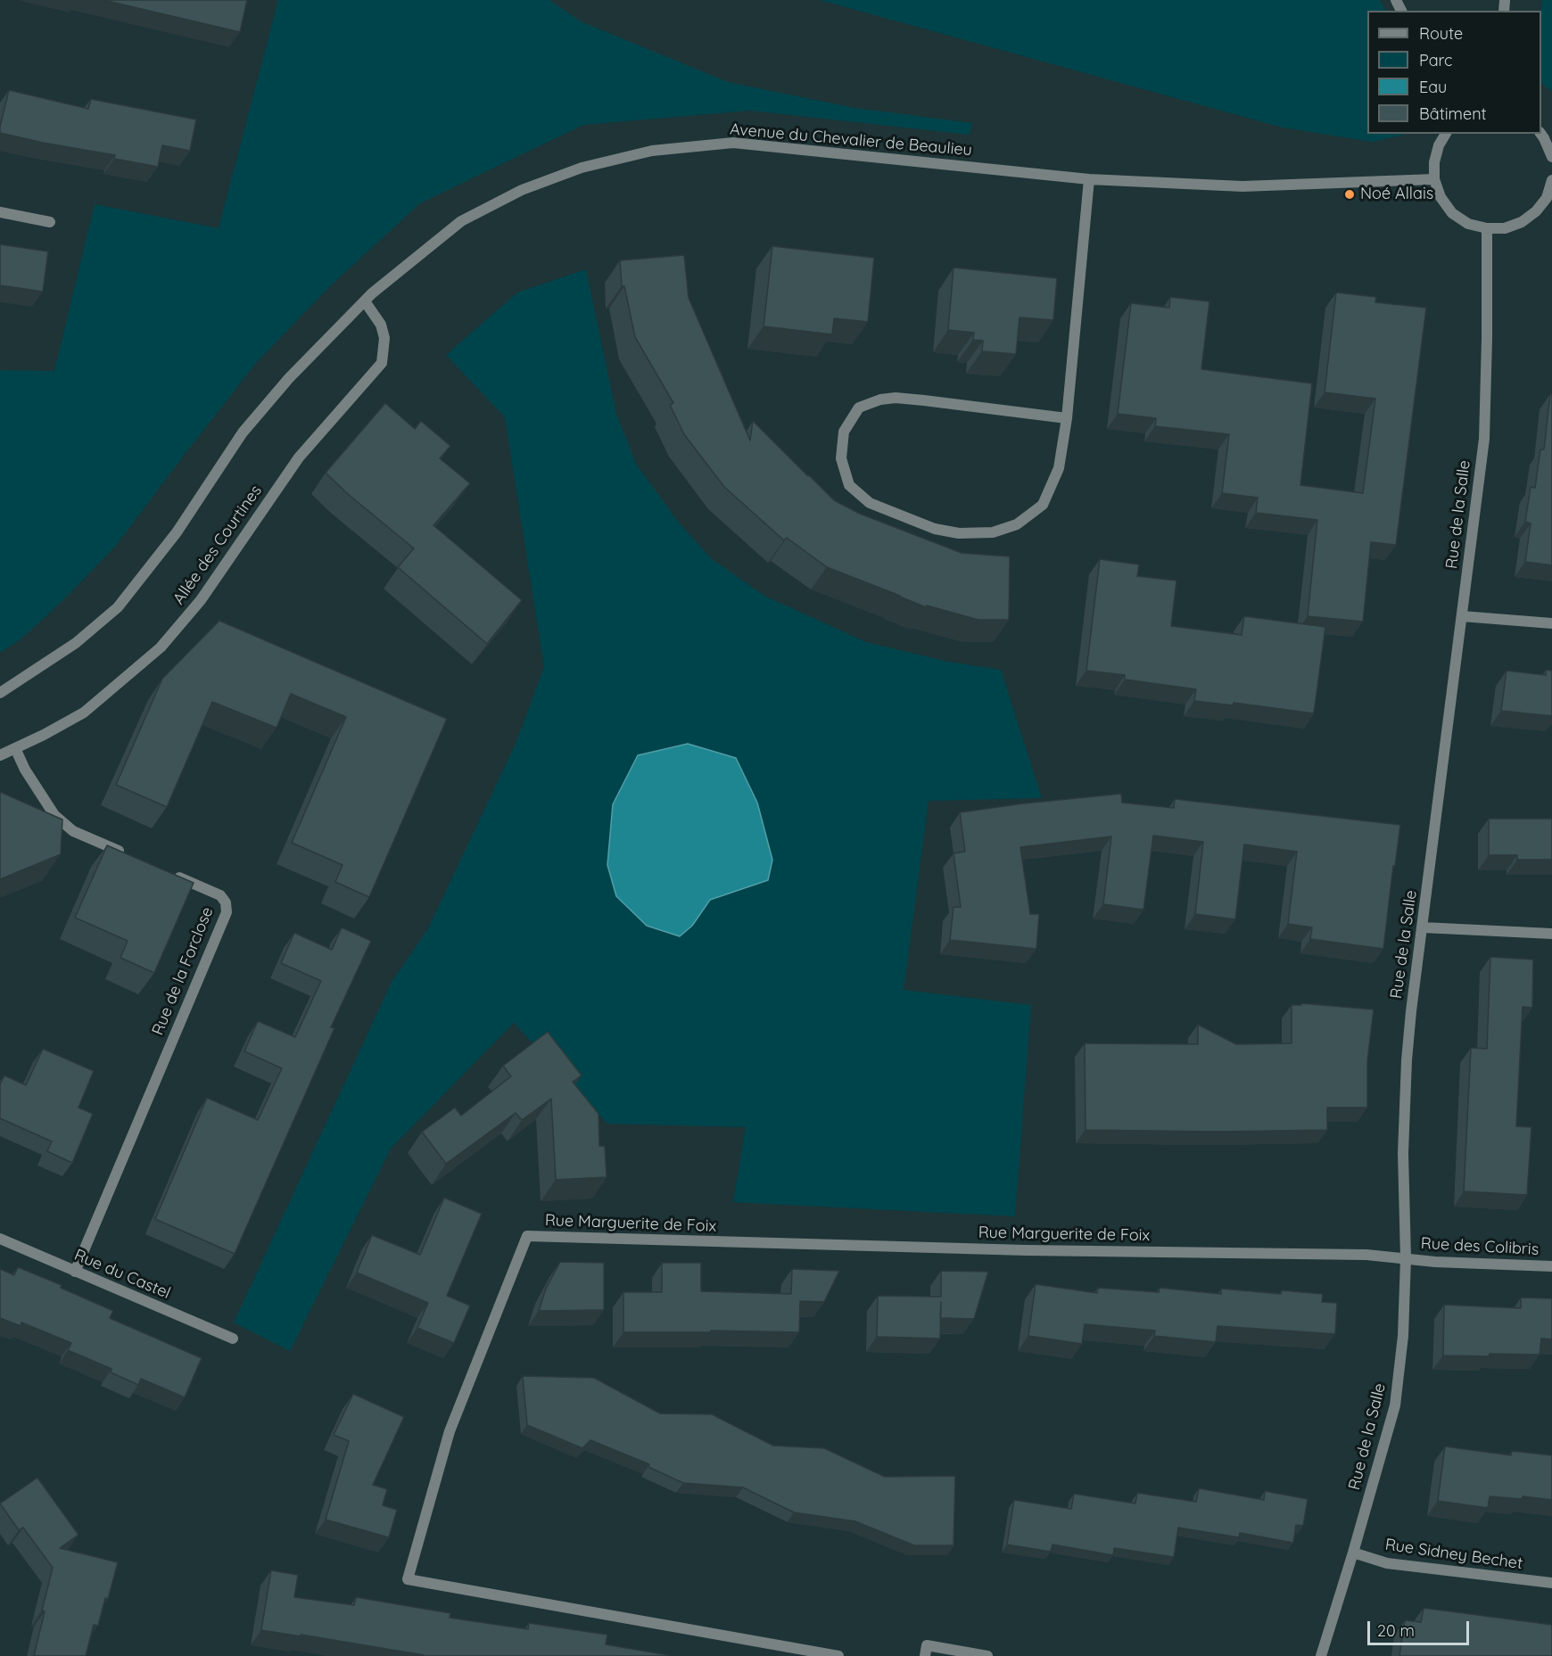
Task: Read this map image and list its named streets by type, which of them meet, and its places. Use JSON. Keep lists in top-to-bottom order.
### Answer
{
  "streets": {
    "street": [
      "Avenue du Chevalier de Beaulieu",
      "Rue de la Salle",
      "Allée des Courtines",
      "Rue de la Forclose",
      "Rue Marguerite de Foix",
      "Rue des Colibris",
      "Rue du Castel",
      "Rue Sidney Bechet"
    ]
  },
  "crossings": [
    ["Avenue du Chevalier de Beaulieu", "Allée des Courtines"],
    ["Rue de la Salle", "Rue Marguerite de Foix"],
    ["Rue de la Salle", "Rue des Colibris"],
    ["Rue de la Salle", "Rue Sidney Bechet"],
    ["Rue de la Forclose", "Rue du Castel"],
    ["Rue Marguerite de Foix", "Rue des Colibris"]
  ],
  "places": ["Noé Allais"],
  "legend": [
    "Route",
    "Parc",
    "Eau",
    "Bâtiment"
  ],
  "scale_bar": "20 m"
}
